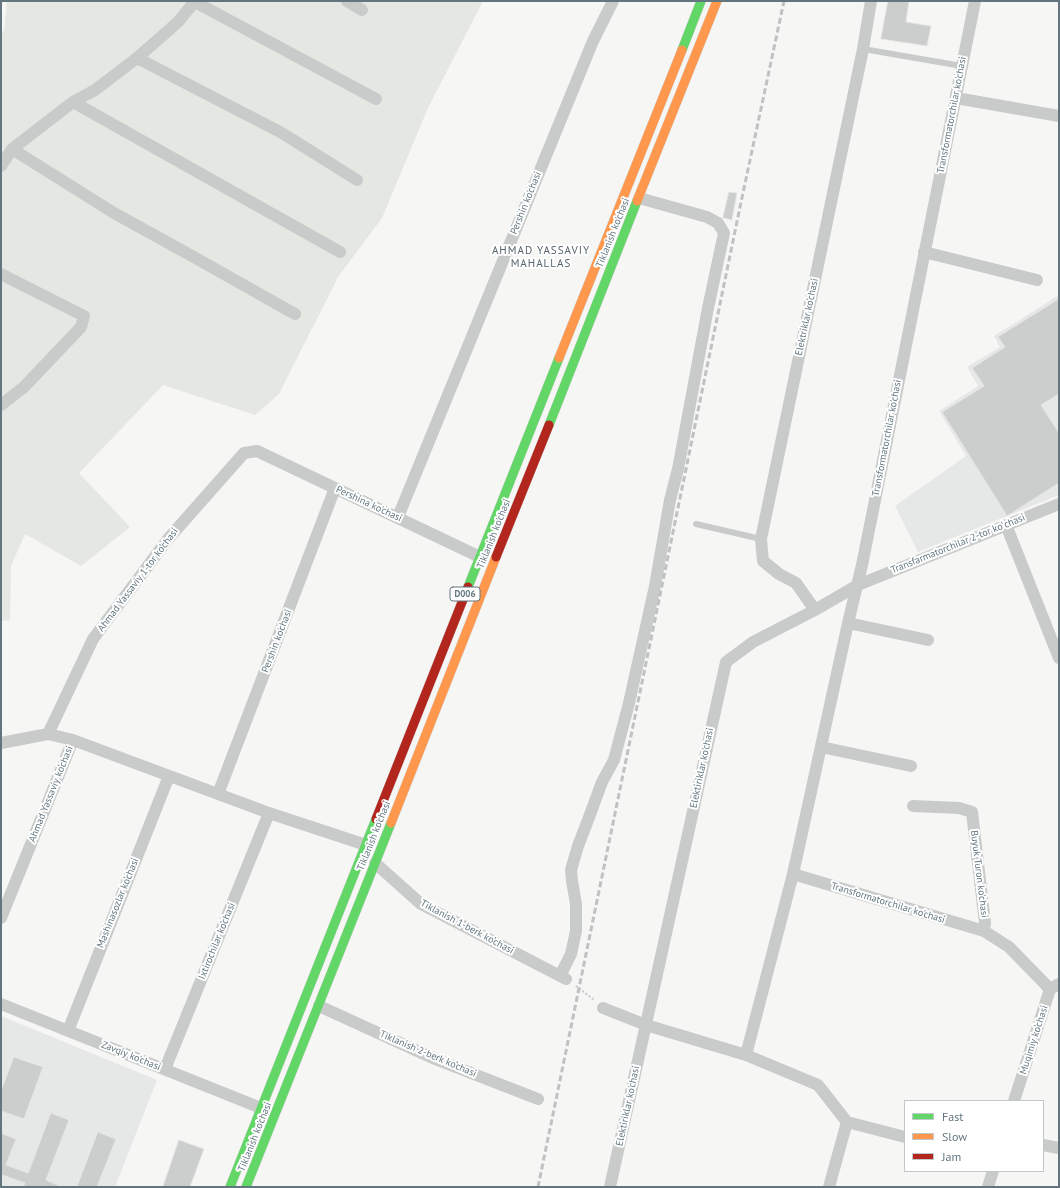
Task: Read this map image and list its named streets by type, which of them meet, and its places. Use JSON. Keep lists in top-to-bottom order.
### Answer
{
  "streets": {
    "main road": ["Tiklanish ko'chasi", "D006"],
    "street": [
      "Transformatorchilar ko'chasi",
      "Pershin ko'chasi",
      "Elektriklar ko‘chasi",
      "Pershina ko'chasi",
      "Transfarmatorchilar 2-tor koʻchasi",
      "Ahmad Yassaviy 1-tor ko‘chasi",
      "Elektiriklar ko'chasi",
      "Ahmad Yassaviy ko‘chasi",
      "Buyuk Turon ko'chasi",
      "Mashinasozlar ko‘chasi",
      "Tiklanish 1-berk ko‘chasi",
      "Ixtirochilar ko‘chasi",
      "Muqimiy ko‘chasi",
      "Tiklanish 2-berk ko‘chasi",
      "Zavqiy ko'chasi"
    ]
  },
  "crossings": [
    ["Transformatorchilar ko'chasi", "Transfarmatorchilar 2-tor koʻchasi"],
    ["Transformatorchilar ko'chasi", "Elektiriklar ko'chasi"],
    ["Transformatorchilar ko'chasi", "Buyuk Turon ko'chasi"],
    ["Pershin ko'chasi", "Pershina ko'chasi"],
    ["Tiklanish ko'chasi", "Tiklanish 1-berk ko‘chasi"],
    ["Tiklanish ko'chasi", "Tiklanish 2-berk ko‘chasi"],
    ["Elektriklar ko‘chasi", "Elektiriklar ko'chasi"],
    ["Pershina ko'chasi", "Ahmad Yassaviy 1-tor ko‘chasi"],
    ["Pershina ko'chasi", "D006"],
    ["Transfarmatorchilar 2-tor koʻchasi", "Elektiriklar ko'chasi"],
    ["Ahmad Yassaviy 1-tor ko‘chasi", "Ahmad Yassaviy ko‘chasi"],
    ["D006", "Zavqiy ko'chasi"],
    ["Buyuk Turon ko'chasi", "Muqimiy ko‘chasi"],
    ["Mashinasozlar ko‘chasi", "Zavqiy ko'chasi"],
    ["Ixtirochilar ko‘chasi", "Zavqiy ko'chasi"]
  ],
  "districts": ["AHMAD YASSAVIY MAHALLAS"],
  "legend": ["Fast", "Slow", "Jam"]
}
